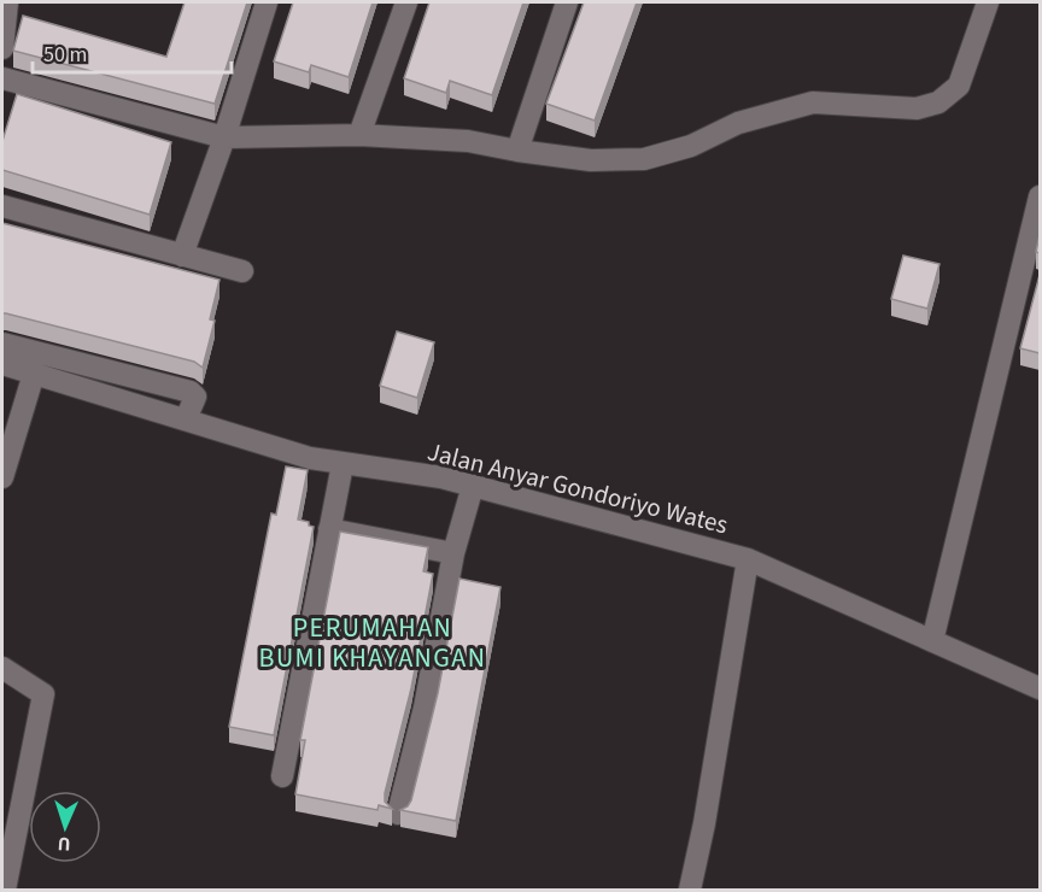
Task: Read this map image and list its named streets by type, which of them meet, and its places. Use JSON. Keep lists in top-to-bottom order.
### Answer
{
  "streets": {
    "street": ["Jalan Anyar Gondoriyo Wates"]
  },
  "districts": ["PERUMAHAN BUMI KHAYANGAN"],
  "scale_bar": "50 m",
  "north": "bottom"
}
